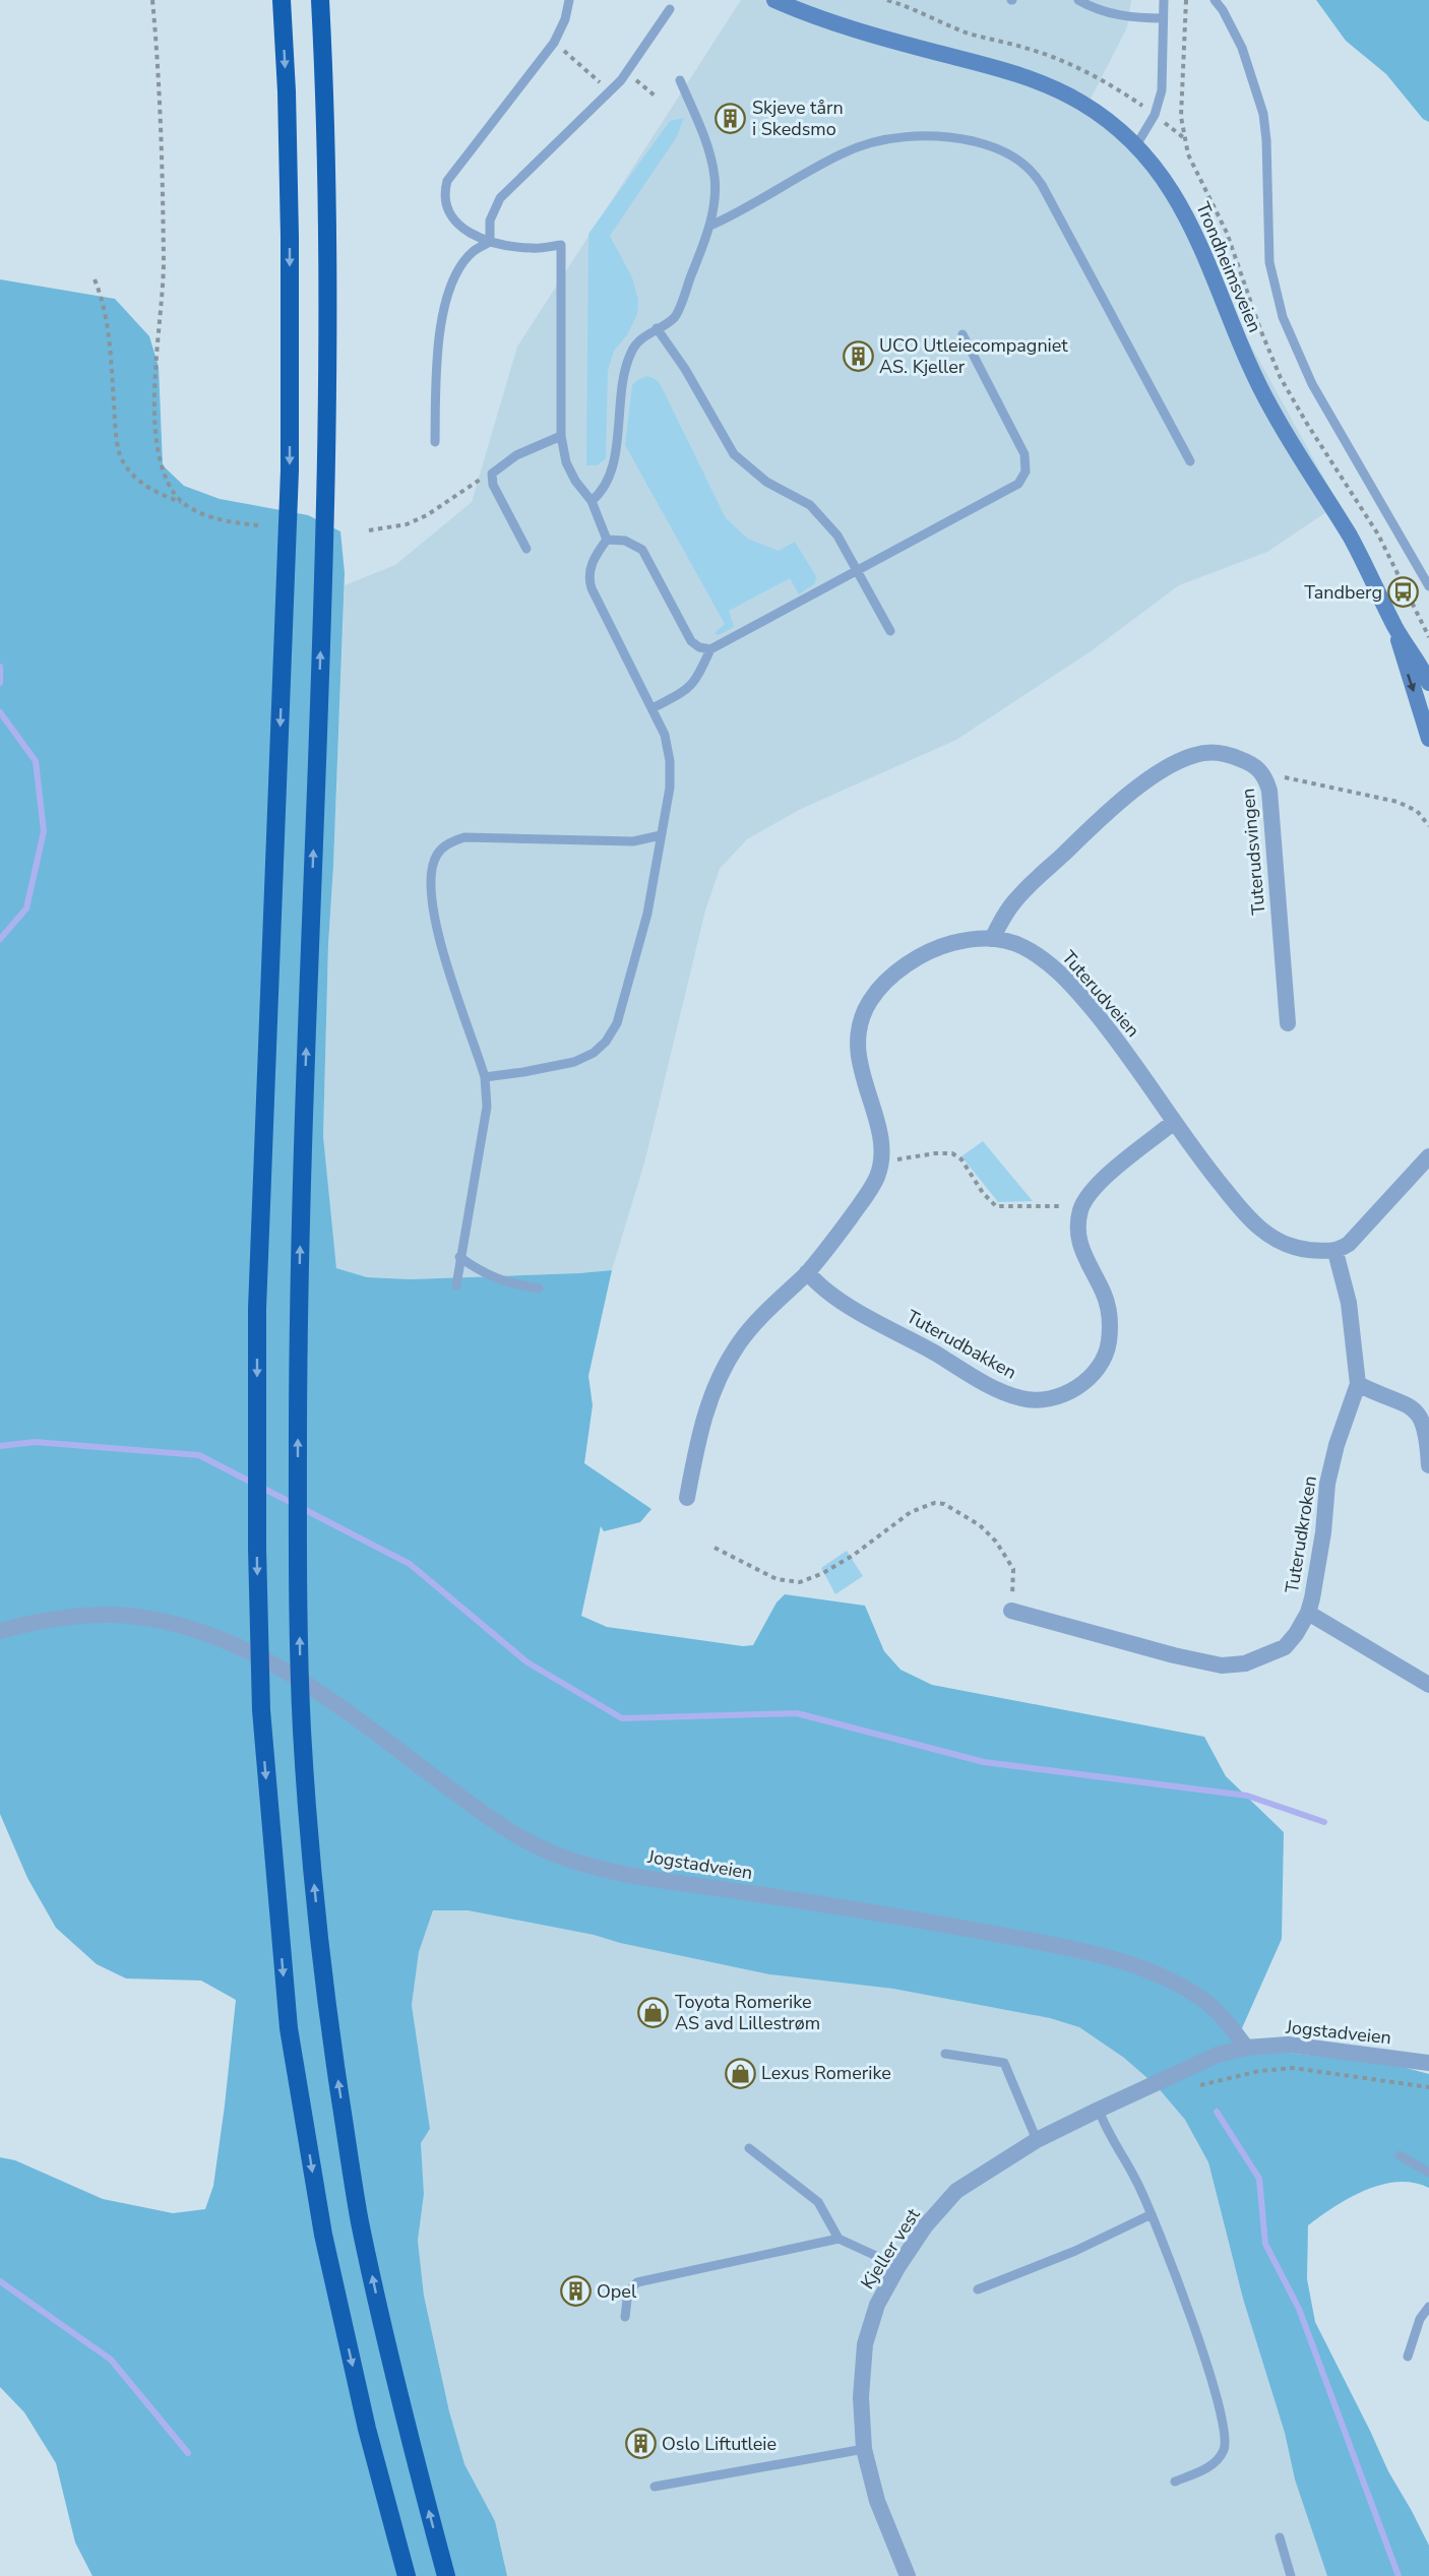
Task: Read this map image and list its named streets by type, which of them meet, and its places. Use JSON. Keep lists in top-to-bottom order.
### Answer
{
  "streets": {
    "main road": ["Trondheimsveien"],
    "street": [
      "Tuterudsvingen",
      "Tuterudveien",
      "Tuterudbakken",
      "Tuterudkroken",
      "Jogstadveien",
      "Kjeller vest"
    ]
  },
  "crossings": [
    ["Tuterudsvingen", "Tuterudveien"],
    ["Tuterudveien", "Tuterudbakken"],
    ["Tuterudveien", "Tuterudkroken"],
    ["Jogstadveien", "Kjeller vest"]
  ],
  "places": {
    "building": [
      "Skjeve tårn i Skedsmo",
      "UCO Utleiecompagniet AS. Kjeller",
      "Opel",
      "Oslo Liftutleie"
    ],
    "bus stop": ["Tandberg"],
    "shop": ["Toyota Romerike AS avd Lillestrøm", "Lexus Romerike"]
  }
}
